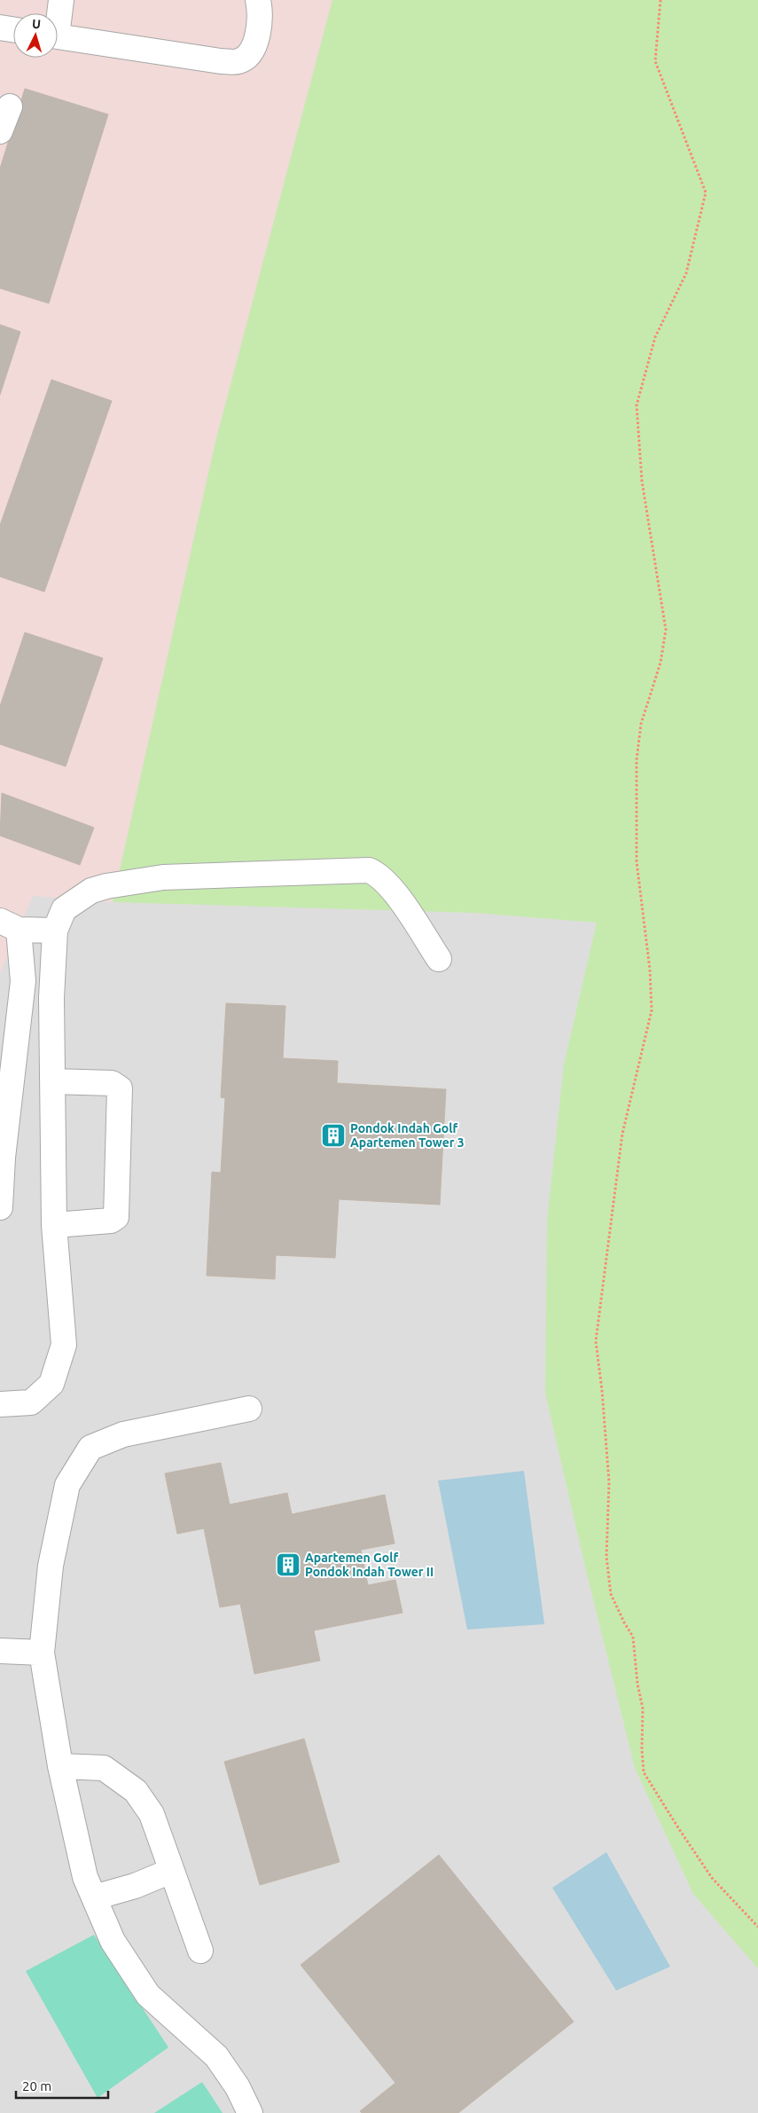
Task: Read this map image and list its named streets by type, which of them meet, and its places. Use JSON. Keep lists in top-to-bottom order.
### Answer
{
  "places": {
    "building": ["Pondok Indah Golf Apartemen Tower 3", "Apartemen Golf Pondok Indah Tower II"]
  },
  "scale_bar": "20 m",
  "north": "top"
}
